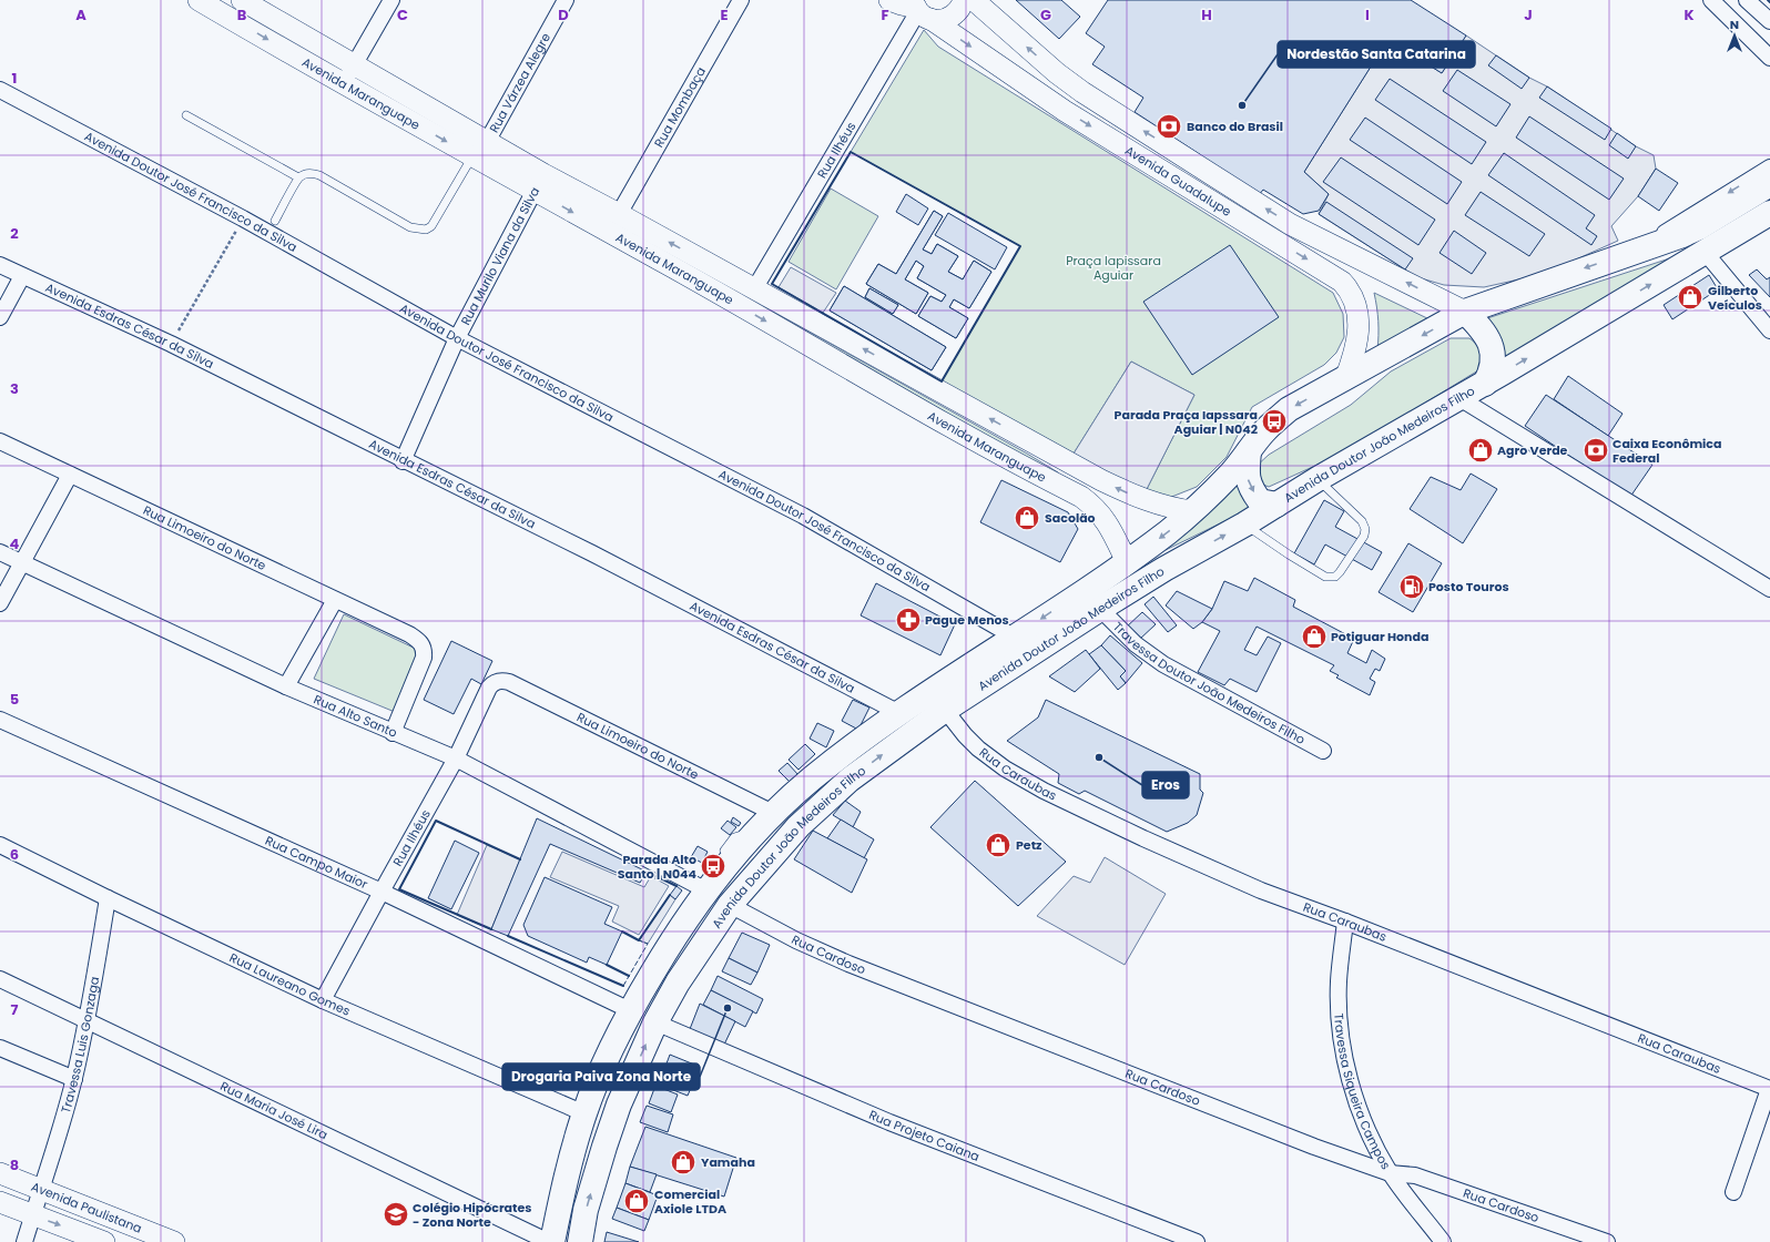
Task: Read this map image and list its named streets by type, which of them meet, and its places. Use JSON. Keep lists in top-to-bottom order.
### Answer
{
  "streets": {
    "main road": [
      "Avenida Maranguape",
      "Avenida Guadalupe",
      "Avenida Doutor João Medeiros Filho",
      "Avenida Paulistana"
    ],
    "street": [
      "Rua Várzea Alegre",
      "Rua Mombaça",
      "Rua Ilhéus",
      "Avenida Doutor José Francisco da Silva",
      "Rua Murilo Viana da Silva",
      "Avenida Esdras César da Silva",
      "Rua Limoeiro do Norte",
      "Travessa Doutor João Medeiros Filho",
      "Rua Alto Santo",
      "Rua Caraubas",
      "Rua Campo Maior",
      "Rua Cardoso",
      "Rua Laureano Gomes",
      "Travessa Luis Gonzaga",
      "Travessa Siqueira Campos",
      "Rua Maria José Lira",
      "Rua Projeto Caiana"
    ]
  },
  "crossings": [
    ["Rua Várzea Alegre", "Avenida Maranguape"],
    ["Avenida Maranguape", "Rua Mombaça"],
    ["Avenida Maranguape", "Rua Ilhéus"],
    ["Avenida Maranguape", "Rua Murilo Viana da Silva"],
    ["Avenida Maranguape", "Avenida Doutor João Medeiros Filho"],
    ["Rua Ilhéus", "Avenida Guadalupe"],
    ["Rua Ilhéus", "Rua Limoeiro do Norte"],
    ["Rua Ilhéus", "Rua Alto Santo"],
    ["Rua Ilhéus", "Rua Campo Maior"],
    ["Rua Ilhéus", "Rua Laureano Gomes"],
    ["Avenida Guadalupe", "Avenida Doutor João Medeiros Filho"],
    ["Avenida Doutor José Francisco da Silva", "Rua Murilo Viana da Silva"],
    ["Avenida Doutor José Francisco da Silva", "Avenida Doutor João Medeiros Filho"],
    ["Rua Murilo Viana da Silva", "Avenida Esdras César da Silva"],
    ["Avenida Esdras César da Silva", "Avenida Doutor João Medeiros Filho"],
    ["Avenida Doutor João Medeiros Filho", "Rua Limoeiro do Norte"],
    ["Avenida Doutor João Medeiros Filho", "Travessa Doutor João Medeiros Filho"],
    ["Avenida Doutor João Medeiros Filho", "Rua Alto Santo"],
    ["Avenida Doutor João Medeiros Filho", "Rua Caraubas"],
    ["Avenida Doutor João Medeiros Filho", "Rua Campo Maior"],
    ["Avenida Doutor João Medeiros Filho", "Rua Cardoso"],
    ["Avenida Doutor João Medeiros Filho", "Rua Laureano Gomes"],
    ["Avenida Doutor João Medeiros Filho", "Rua Projeto Caiana"],
    ["Rua Limoeiro do Norte", "Rua Alto Santo"],
    ["Rua Caraubas", "Travessa Siqueira Campos"],
    ["Rua Cardoso", "Travessa Siqueira Campos"],
    ["Rua Laureano Gomes", "Travessa Luis Gonzaga"],
    ["Travessa Luis Gonzaga", "Rua Maria José Lira"],
    ["Travessa Luis Gonzaga", "Avenida Paulistana"]
  ],
  "parks": ["Praça Iapissara Aguiar"],
  "places": {
    "other": ["Nordestão Santa Catarina", "Eros", "Drogaria Paiva Zona Norte"],
    "bank": ["Banco do Brasil", "Caixa Econômica Federal"],
    "shop": [
      "Gilberto Veículos",
      "Agro Verde",
      "Sacolão",
      "Potiguar Honda",
      "Petz",
      "Yamaha",
      "Comercial Axiole LTDA"
    ],
    "bus stop": ["Parada Praça Iapssara Aguiar | N042", "Parada Alto Santo | N044"],
    "fuel station": ["Posto Touros"],
    "pharmacy": ["Pague Menos"],
    "school or university": ["Colégio Hipócrates - Zona Norte"]
  },
  "north": "top",
  "grid": {
    "columns": [
      "A",
      "B",
      "C",
      "D",
      "E",
      "F",
      "G",
      "H",
      "I",
      "J",
      "K"
    ],
    "rows": [
      "1",
      "2",
      "3",
      "4",
      "5",
      "6",
      "7",
      "8"
    ]
  }
}
